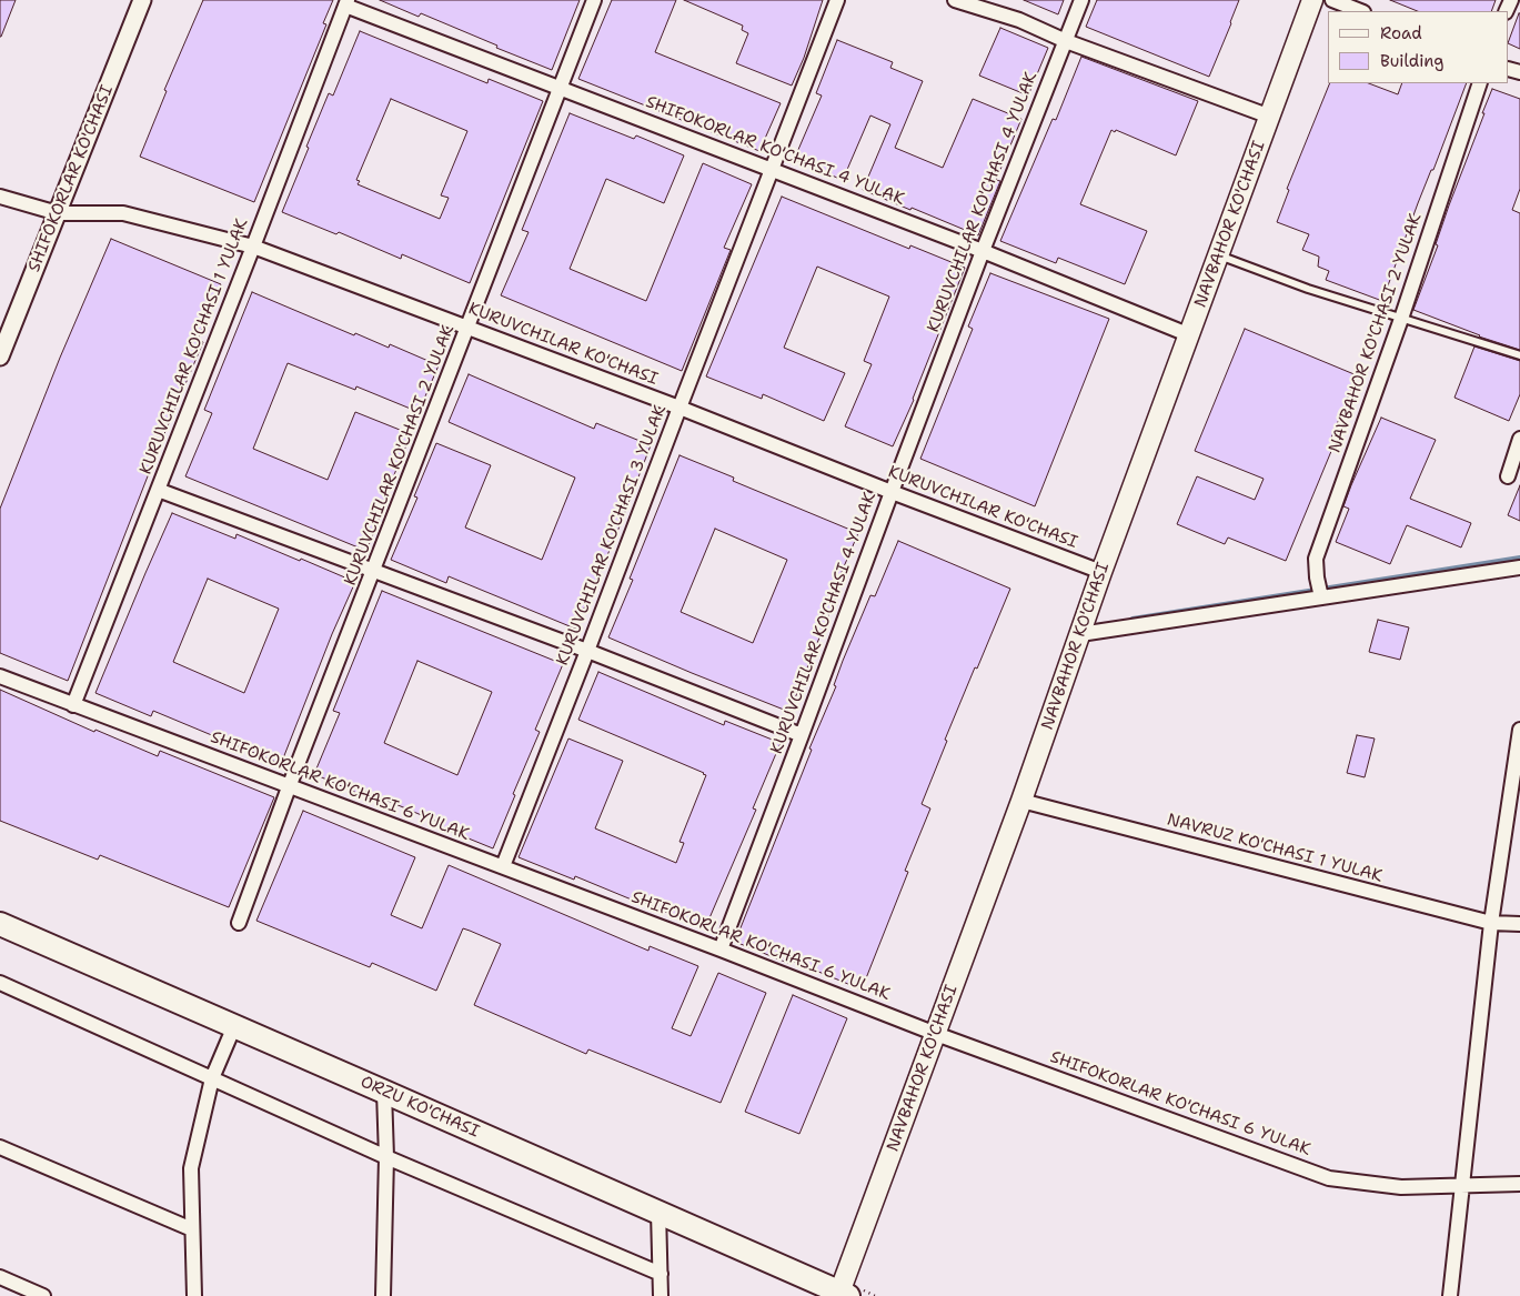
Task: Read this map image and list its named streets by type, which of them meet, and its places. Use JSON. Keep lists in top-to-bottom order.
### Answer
{
  "streets": {
    "main road": ["NAVBAHOR KO'CHASI", "ORZU KO'CHASI"],
    "street": [
      "SHIFOKORLAR KO'CHASI 4 YULAK",
      "SHIFOKORLAR KO'CHASI",
      "KURUVCHILAR KO'CHASI 4 YULAK",
      "NAVBAHOR KO'CHASI 2 YULAK",
      "KURUVCHILAR KO'CHASI",
      "KURUVCHILAR KO'CHASI 1 YULAK",
      "KURUVCHILAR KO'CHASI 2 YULAK",
      "KURUVCHILAR KO'CHASI 3 YULAK",
      "SHIFOKORLAR KO'CHASI 6 YULAK",
      "NAVRUZ KO'CHASI 1 YULAK"
    ]
  },
  "crossings": [
    ["SHIFOKORLAR KO'CHASI 4 YULAK", "KURUVCHILAR KO'CHASI 4 YULAK"],
    ["SHIFOKORLAR KO'CHASI 4 YULAK", "NAVBAHOR KO'CHASI"],
    ["SHIFOKORLAR KO'CHASI 4 YULAK", "KURUVCHILAR KO'CHASI 1 YULAK"],
    ["SHIFOKORLAR KO'CHASI 4 YULAK", "KURUVCHILAR KO'CHASI 2 YULAK"],
    ["SHIFOKORLAR KO'CHASI 4 YULAK", "KURUVCHILAR KO'CHASI 3 YULAK"],
    ["SHIFOKORLAR KO'CHASI", "KURUVCHILAR KO'CHASI"],
    ["KURUVCHILAR KO'CHASI 4 YULAK", "KURUVCHILAR KO'CHASI"],
    ["KURUVCHILAR KO'CHASI 4 YULAK", "SHIFOKORLAR KO'CHASI 6 YULAK"],
    ["NAVBAHOR KO'CHASI", "KURUVCHILAR KO'CHASI"],
    ["NAVBAHOR KO'CHASI", "SHIFOKORLAR KO'CHASI 6 YULAK"],
    ["NAVBAHOR KO'CHASI", "NAVRUZ KO'CHASI 1 YULAK"],
    ["NAVBAHOR KO'CHASI", "ORZU KO'CHASI"],
    ["KURUVCHILAR KO'CHASI", "KURUVCHILAR KO'CHASI 1 YULAK"],
    ["KURUVCHILAR KO'CHASI", "KURUVCHILAR KO'CHASI 2 YULAK"],
    ["KURUVCHILAR KO'CHASI", "KURUVCHILAR KO'CHASI 3 YULAK"],
    ["KURUVCHILAR KO'CHASI 1 YULAK", "SHIFOKORLAR KO'CHASI 6 YULAK"],
    ["KURUVCHILAR KO'CHASI 2 YULAK", "SHIFOKORLAR KO'CHASI 6 YULAK"],
    ["KURUVCHILAR KO'CHASI 3 YULAK", "SHIFOKORLAR KO'CHASI 6 YULAK"]
  ],
  "legend": ["Road", "Building"]
}
